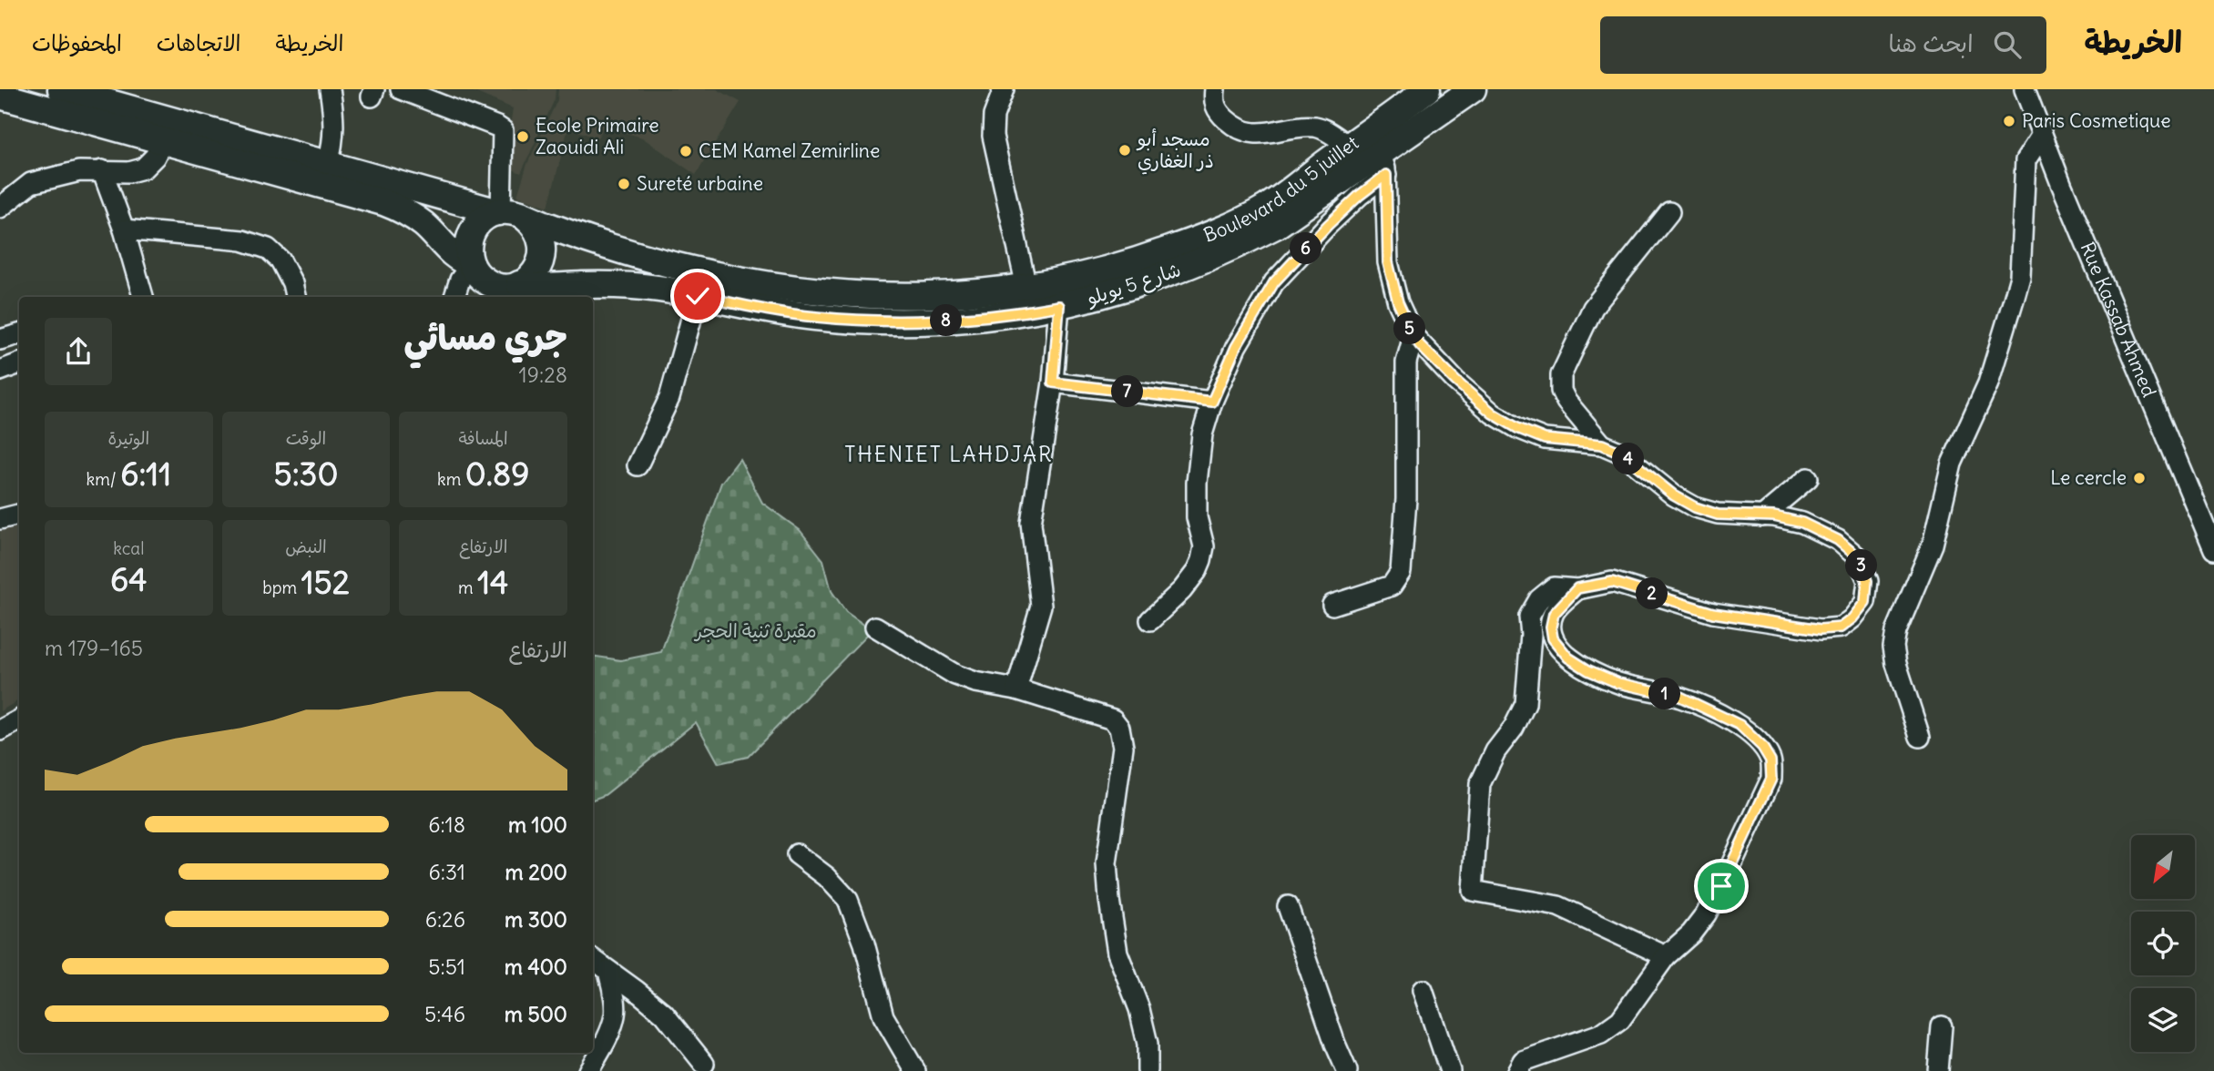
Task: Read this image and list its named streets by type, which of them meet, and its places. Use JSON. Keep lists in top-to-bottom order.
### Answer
{
  "streets": {
    "main road": ["Boulevard du 5 juillet", "شارع 5 يويلو"],
    "street": ["Rue Kassab Ahmed"]
  },
  "crossings": [
    ["Boulevard du 5 juillet", "شارع 5 يويلو"]
  ],
  "districts": ["THENIET LAHDJAR"],
  "parks": ["مقبرة ثنية الحجر"],
  "places": [
    "Paris Cosmetique",
    "Ecole Primaire Zaouidi Ali",
    "مسجد أبو ذر الغفاري",
    "CEM Kamel Zemirline",
    "Sureté urbaine",
    "Le cercle"
  ],
  "north": "bottom left",
  "page": {
    "header": "الخريطة",
    "search": "ابحث هنا",
    "nav": ["الخريطة", "الاتجاهات", "المحفوظات"],
    "pins": [
      "6",
      "8",
      "5",
      "7",
      "4",
      "3",
      "2",
      "1"
    ],
    "heading": ["جري مسائي", "19:28"],
    "stats": [
      ["المسافة", "0.89 km"],
      ["الوقت", "5:30"],
      ["الوتيرة", "6:11 /km"],
      ["الارتفاع", "14 m"],
      ["النبض", "152 bpm"],
      ["kcal", "64"]
    ],
    "chart": ["الارتفاع", "165–179 m"],
    "list": [
      {
        "name": "100 m",
        "note": "6:18"
      },
      {
        "name": "200 m",
        "note": "6:31"
      },
      {
        "name": "300 m",
        "note": "6:26"
      },
      {
        "name": "400 m",
        "note": "5:51"
      },
      {
        "name": "500 m",
        "note": "5:46"
      }
    ]
  }
}
